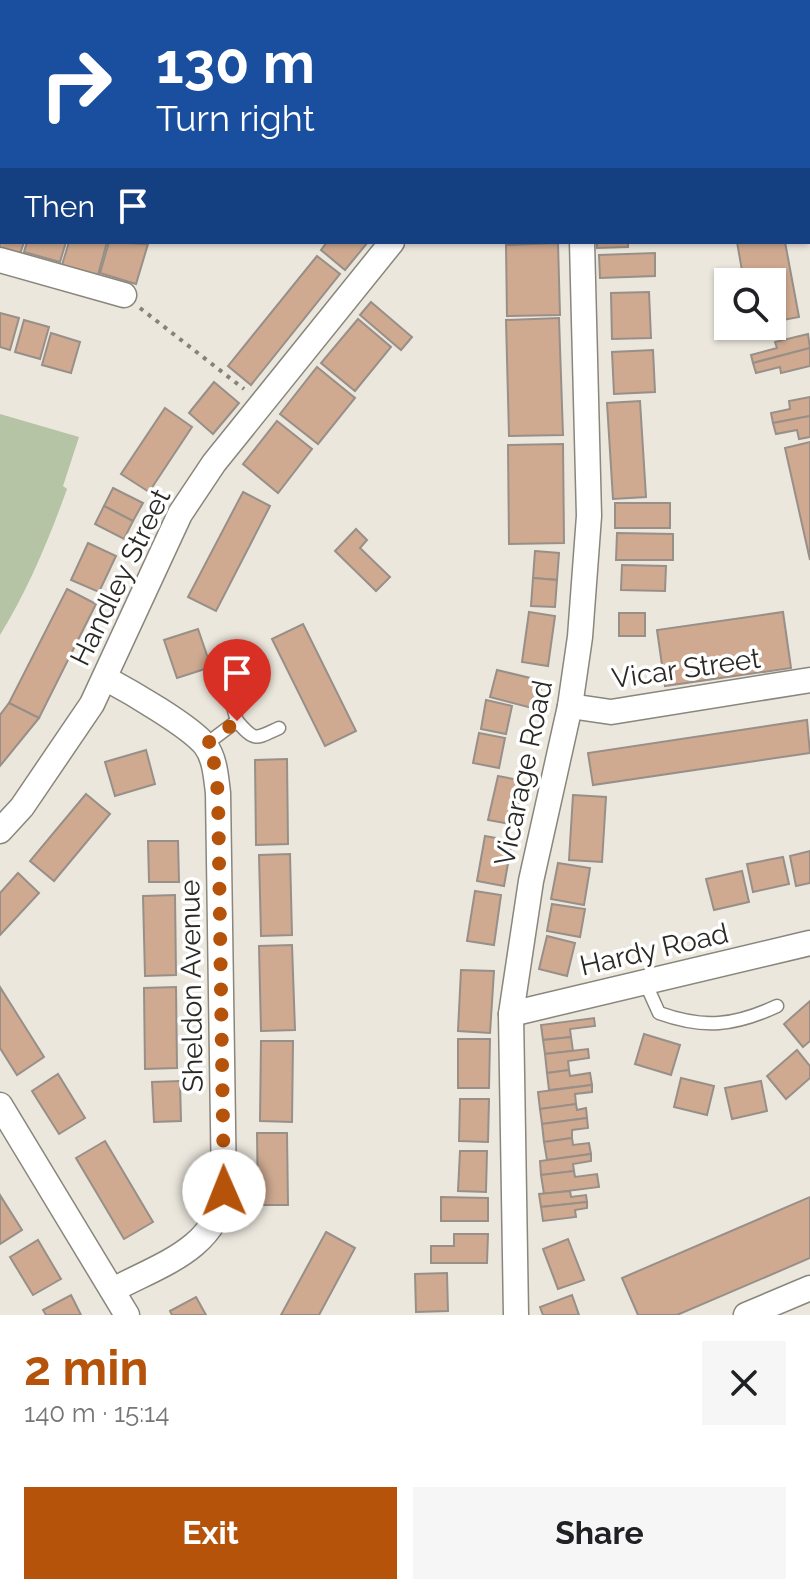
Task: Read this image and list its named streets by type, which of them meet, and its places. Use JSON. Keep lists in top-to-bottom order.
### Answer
{
  "streets": {
    "street": [
      "Handley Street",
      "Vicar Street",
      "Vicarage Road",
      "Hardy Road",
      "Sheldon Avenue"
    ]
  },
  "crossings": [
    ["Vicar Street", "Vicarage Road"],
    ["Vicarage Road", "Hardy Road"]
  ],
  "page": {
    "turn": ["130 m", "Turn right"],
    "then": "Then",
    "heading": ["2 min", "140 m · 15:14"],
    "buttons": ["Exit", "Share"]
  }
}
